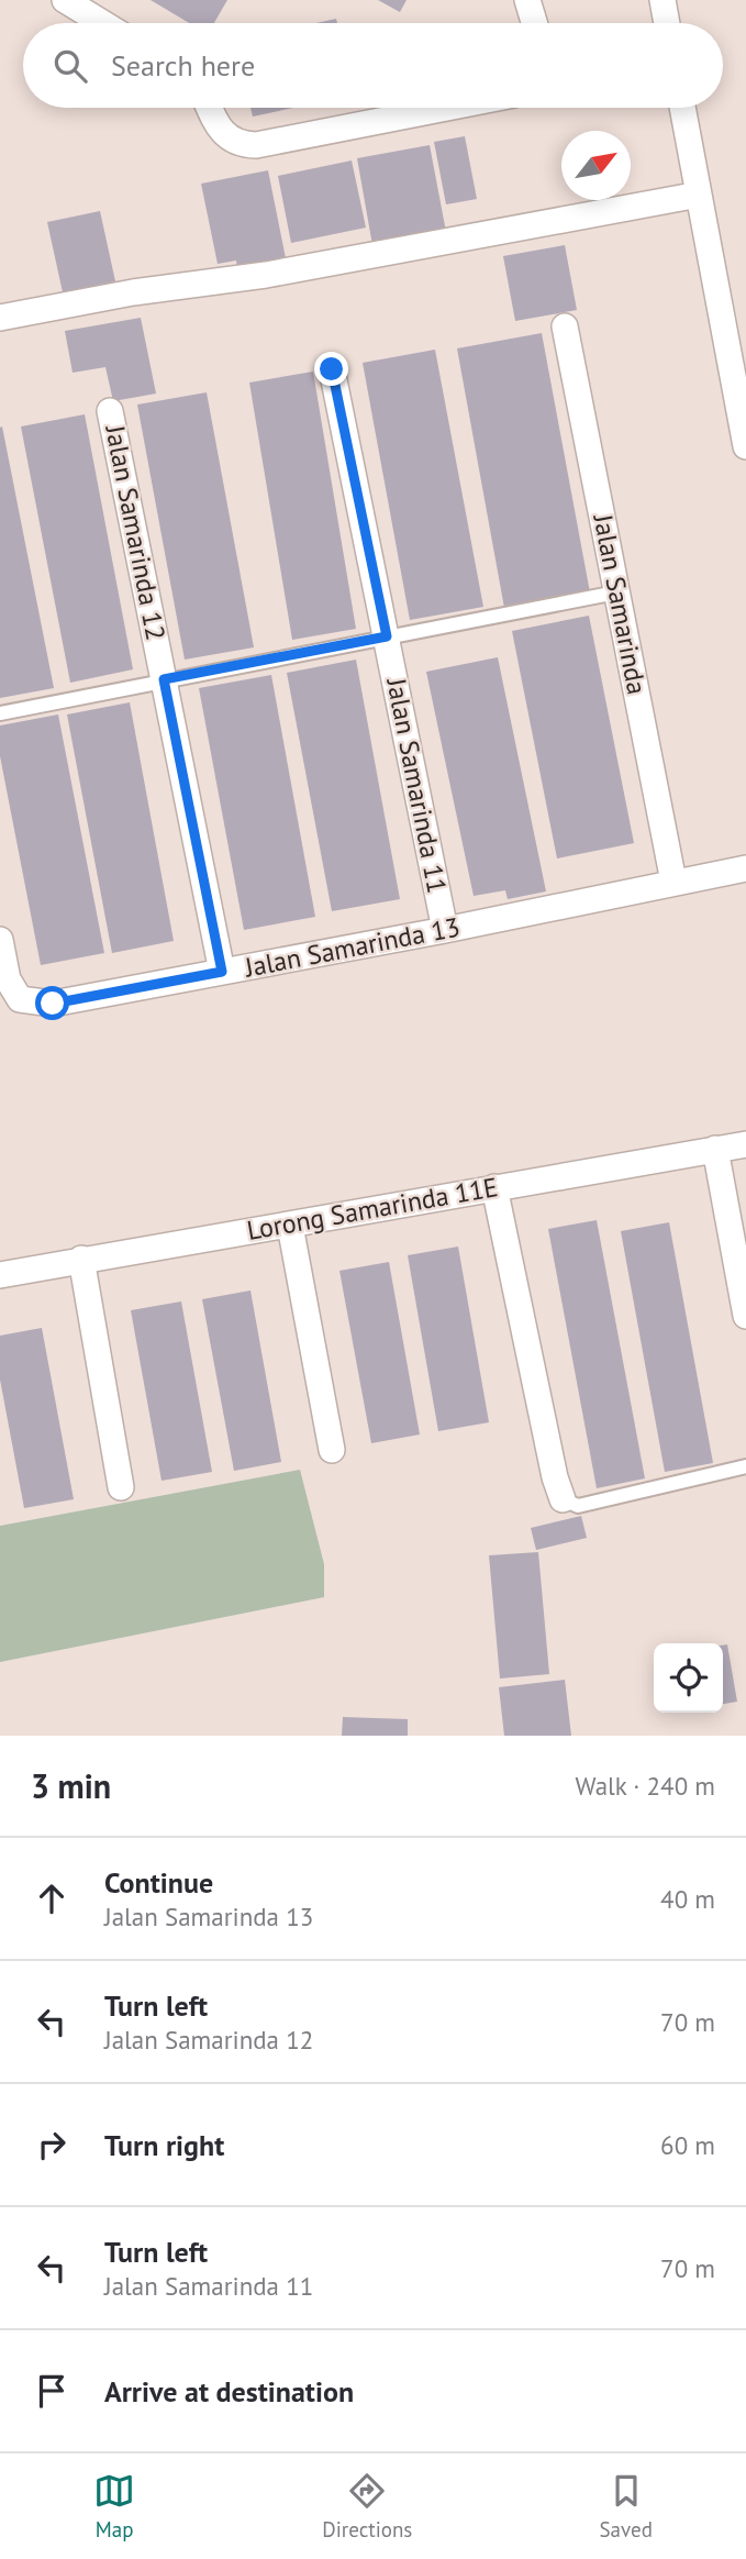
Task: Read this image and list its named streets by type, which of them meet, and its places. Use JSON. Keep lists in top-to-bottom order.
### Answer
{
  "streets": {
    "street": [
      "Jalan Samarinda 12",
      "Jalan Samarinda",
      "Jalan Samarinda 11",
      "Jalan Samarinda 13",
      "Lorong Samarinda 11E"
    ]
  },
  "crossings": [
    ["Jalan Samarinda 12", "Jalan Samarinda 13"],
    ["Jalan Samarinda", "Jalan Samarinda 13"],
    ["Jalan Samarinda 11", "Jalan Samarinda 13"]
  ],
  "north": "top right",
  "page": {
    "search": "Search here",
    "heading": ["3 min", "Walk · 240 m"],
    "list": [
      ["Continue", "Jalan Samarinda 13", "40 m"],
      ["Turn left", "Jalan Samarinda 12", "70 m"],
      ["Turn right", "60 m"],
      ["Turn left", "Jalan Samarinda 11", "70 m"],
      "Arrive at destination"
    ],
    "nav": ["Map", "Directions", "Saved"]
  }
}
